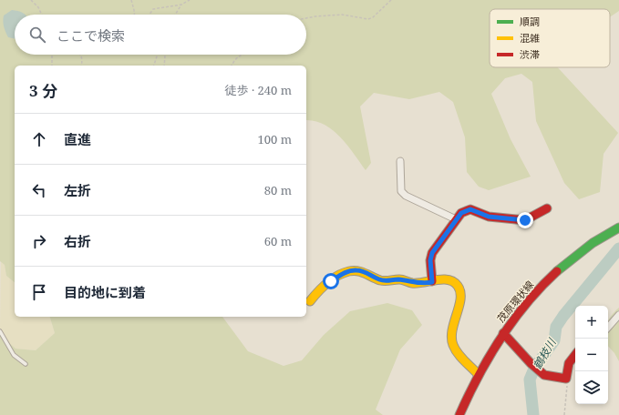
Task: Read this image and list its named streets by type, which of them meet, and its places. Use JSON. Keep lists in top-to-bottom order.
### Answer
{
  "streets": {
    "street": ["茂原環状線"]
  },
  "water": ["鶴枝川"],
  "legend": ["順調", "混雑", "渋滞"],
  "page": {
    "search": "ここで検索",
    "heading": ["3 分", "徒歩 · 240 m"],
    "list": [
      ["直進", "100 m"],
      ["左折", "80 m"],
      ["右折", "60 m"],
      "目的地に到着"
    ],
    "map_buttons": ["+", "−"]
  }
}
